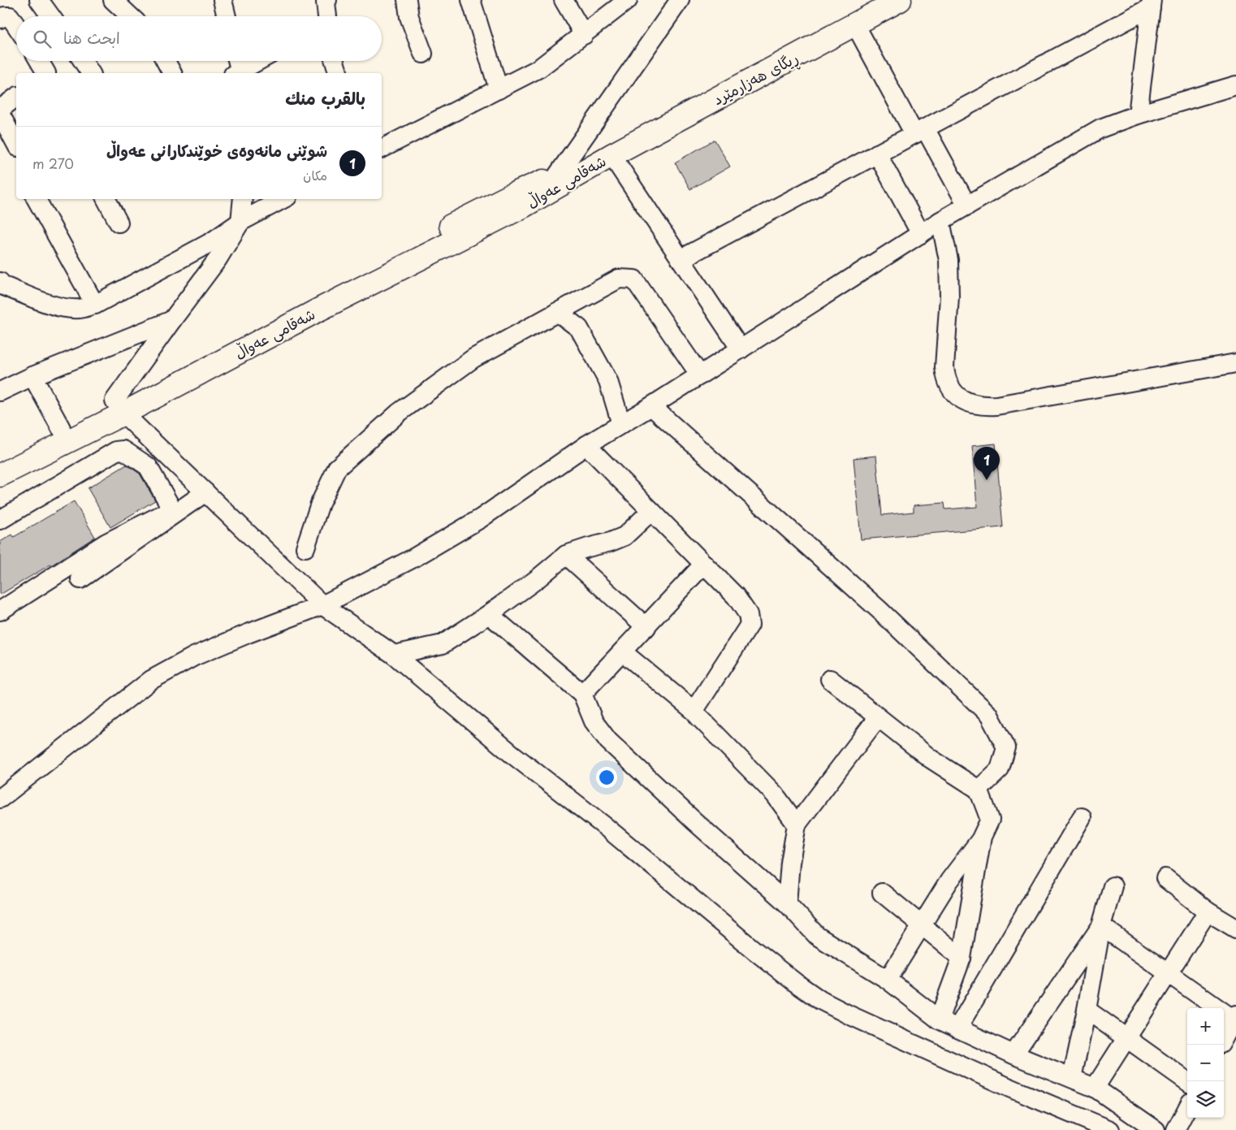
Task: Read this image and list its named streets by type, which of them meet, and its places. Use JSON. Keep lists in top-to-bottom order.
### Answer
{
  "streets": {
    "main road": ["ڕیگای هەزارمێرد", "شەقامی عەواڵ"]
  },
  "crossings": [
    ["ڕیگای هەزارمێرد", "شەقامی عەواڵ"]
  ],
  "page": {
    "search": "ابحث هنا",
    "heading": "بالقرب منك",
    "list": [
      {
        "mark": "1",
        "name": "شوێنی مانەوەی خوێندکارانی عەواڵ",
        "note": "مكان",
        "value": "270 m"
      }
    ],
    "pins": "1",
    "map_buttons": ["+", "−"]
  }
}
